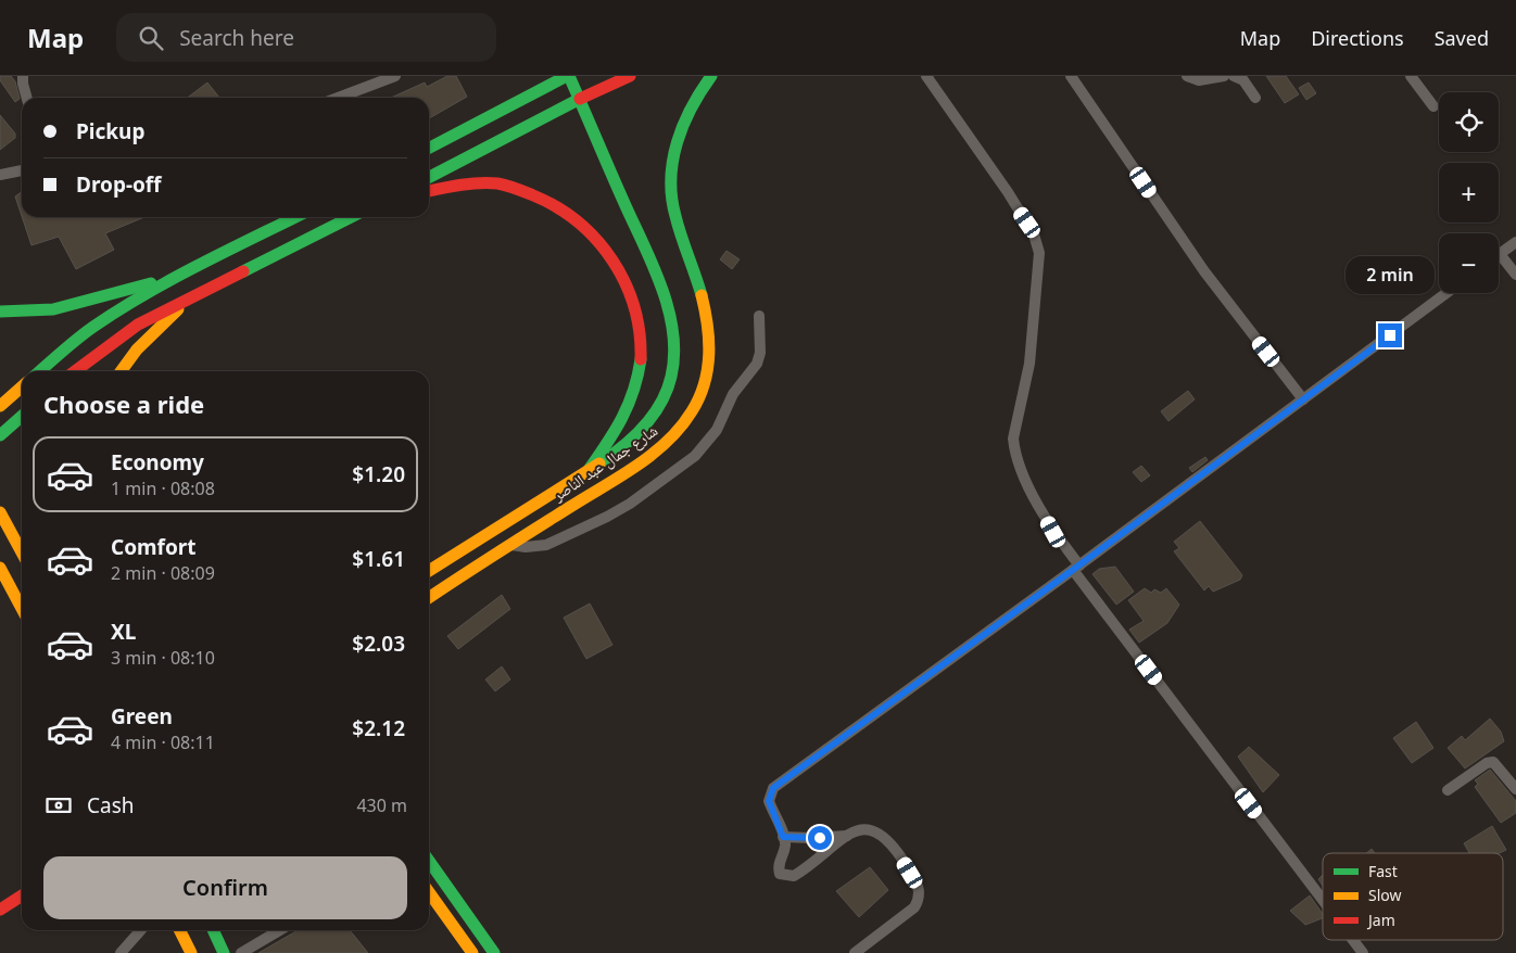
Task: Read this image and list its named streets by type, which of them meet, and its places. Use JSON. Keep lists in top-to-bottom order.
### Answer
{
  "streets": {
    "main road": ["شارع جمال عبد الناصر"]
  },
  "legend": ["Fast", "Slow", "Jam"],
  "page": {
    "header": "Map",
    "search": "Search here",
    "nav": ["Map", "Directions", "Saved"],
    "map_buttons": ["+", "−"],
    "banner": ["Pickup", "Drop-off"],
    "bubble": "2 min",
    "heading": "Choose a ride",
    "list": [
      {
        "name": "Economy",
        "note": "1 min · 08:08",
        "value": "$1.20"
      },
      {
        "name": "Comfort",
        "note": "2 min · 08:09",
        "value": "$1.61"
      },
      {
        "name": "XL",
        "note": "3 min · 08:10",
        "value": "$2.03"
      },
      {
        "name": "Green",
        "note": "4 min · 08:11",
        "value": "$2.12"
      }
    ],
    "pay": ["Cash", "430 m"],
    "buttons": "Confirm"
  }
}
